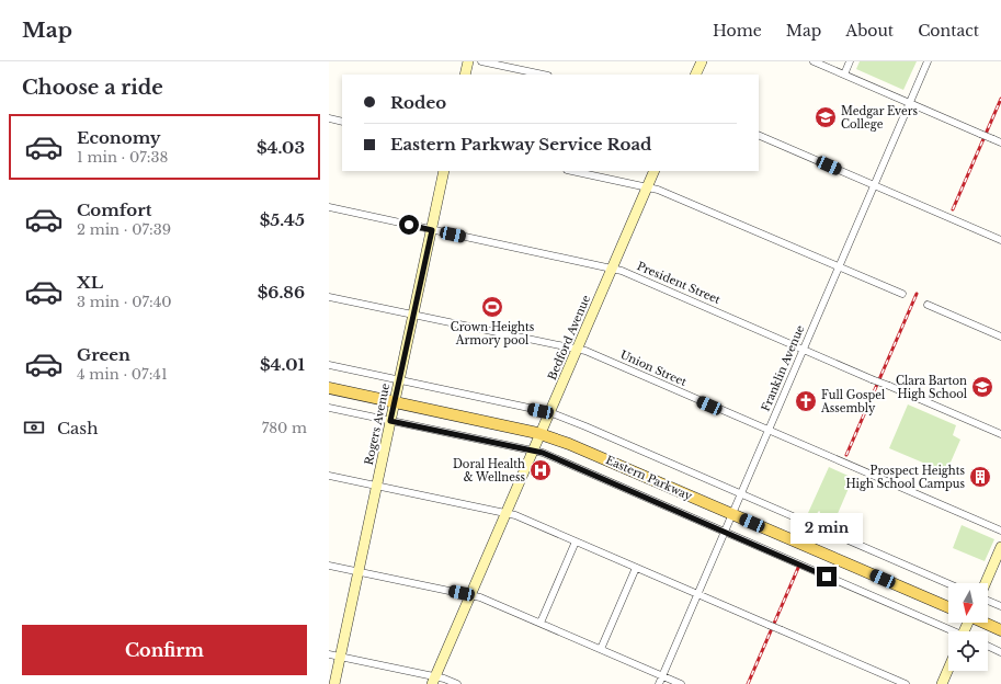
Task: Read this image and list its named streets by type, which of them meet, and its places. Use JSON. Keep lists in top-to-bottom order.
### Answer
{
  "streets": {
    "main road": ["Eastern Parkway"],
    "street": [
      "President Street",
      "Bedford Avenue",
      "Union Street",
      "Franklin Avenue",
      "Rogers Avenue"
    ]
  },
  "crossings": [
    ["President Street", "Bedford Avenue"],
    ["President Street", "Franklin Avenue"],
    ["President Street", "Rogers Avenue"],
    ["Bedford Avenue", "Union Street"],
    ["Bedford Avenue", "Eastern Parkway"],
    ["Union Street", "Franklin Avenue"],
    ["Union Street", "Rogers Avenue"],
    ["Franklin Avenue", "Eastern Parkway"],
    ["Rogers Avenue", "Eastern Parkway"]
  ],
  "places": {
    "school or university": ["Medgar Evers College", "Clara Barton High School"],
    "sports": ["Crown Heights Armory pool"],
    "church": ["Full Gospel Assembly"],
    "hospital": ["Doral Health & Wellness"],
    "building": ["Prospect Heights High School Campus"]
  },
  "north": "bottom",
  "page": {
    "header": "Map",
    "nav": [
      "Home",
      "Map",
      "About",
      "Contact"
    ],
    "heading": "Choose a ride",
    "banner": ["Rodeo", "Eastern Parkway Service Road"],
    "list": [
      {
        "name": "Economy",
        "note": "1 min · 07:38",
        "value": "$4.03"
      },
      {
        "name": "Comfort",
        "note": "2 min · 07:39",
        "value": "$5.45"
      },
      {
        "name": "XL",
        "note": "3 min · 07:40",
        "value": "$6.86"
      },
      {
        "name": "Green",
        "note": "4 min · 07:41",
        "value": "$4.01"
      }
    ],
    "pay": ["Cash", "780 m"],
    "bubble": "2 min",
    "buttons": "Confirm"
  }
}
